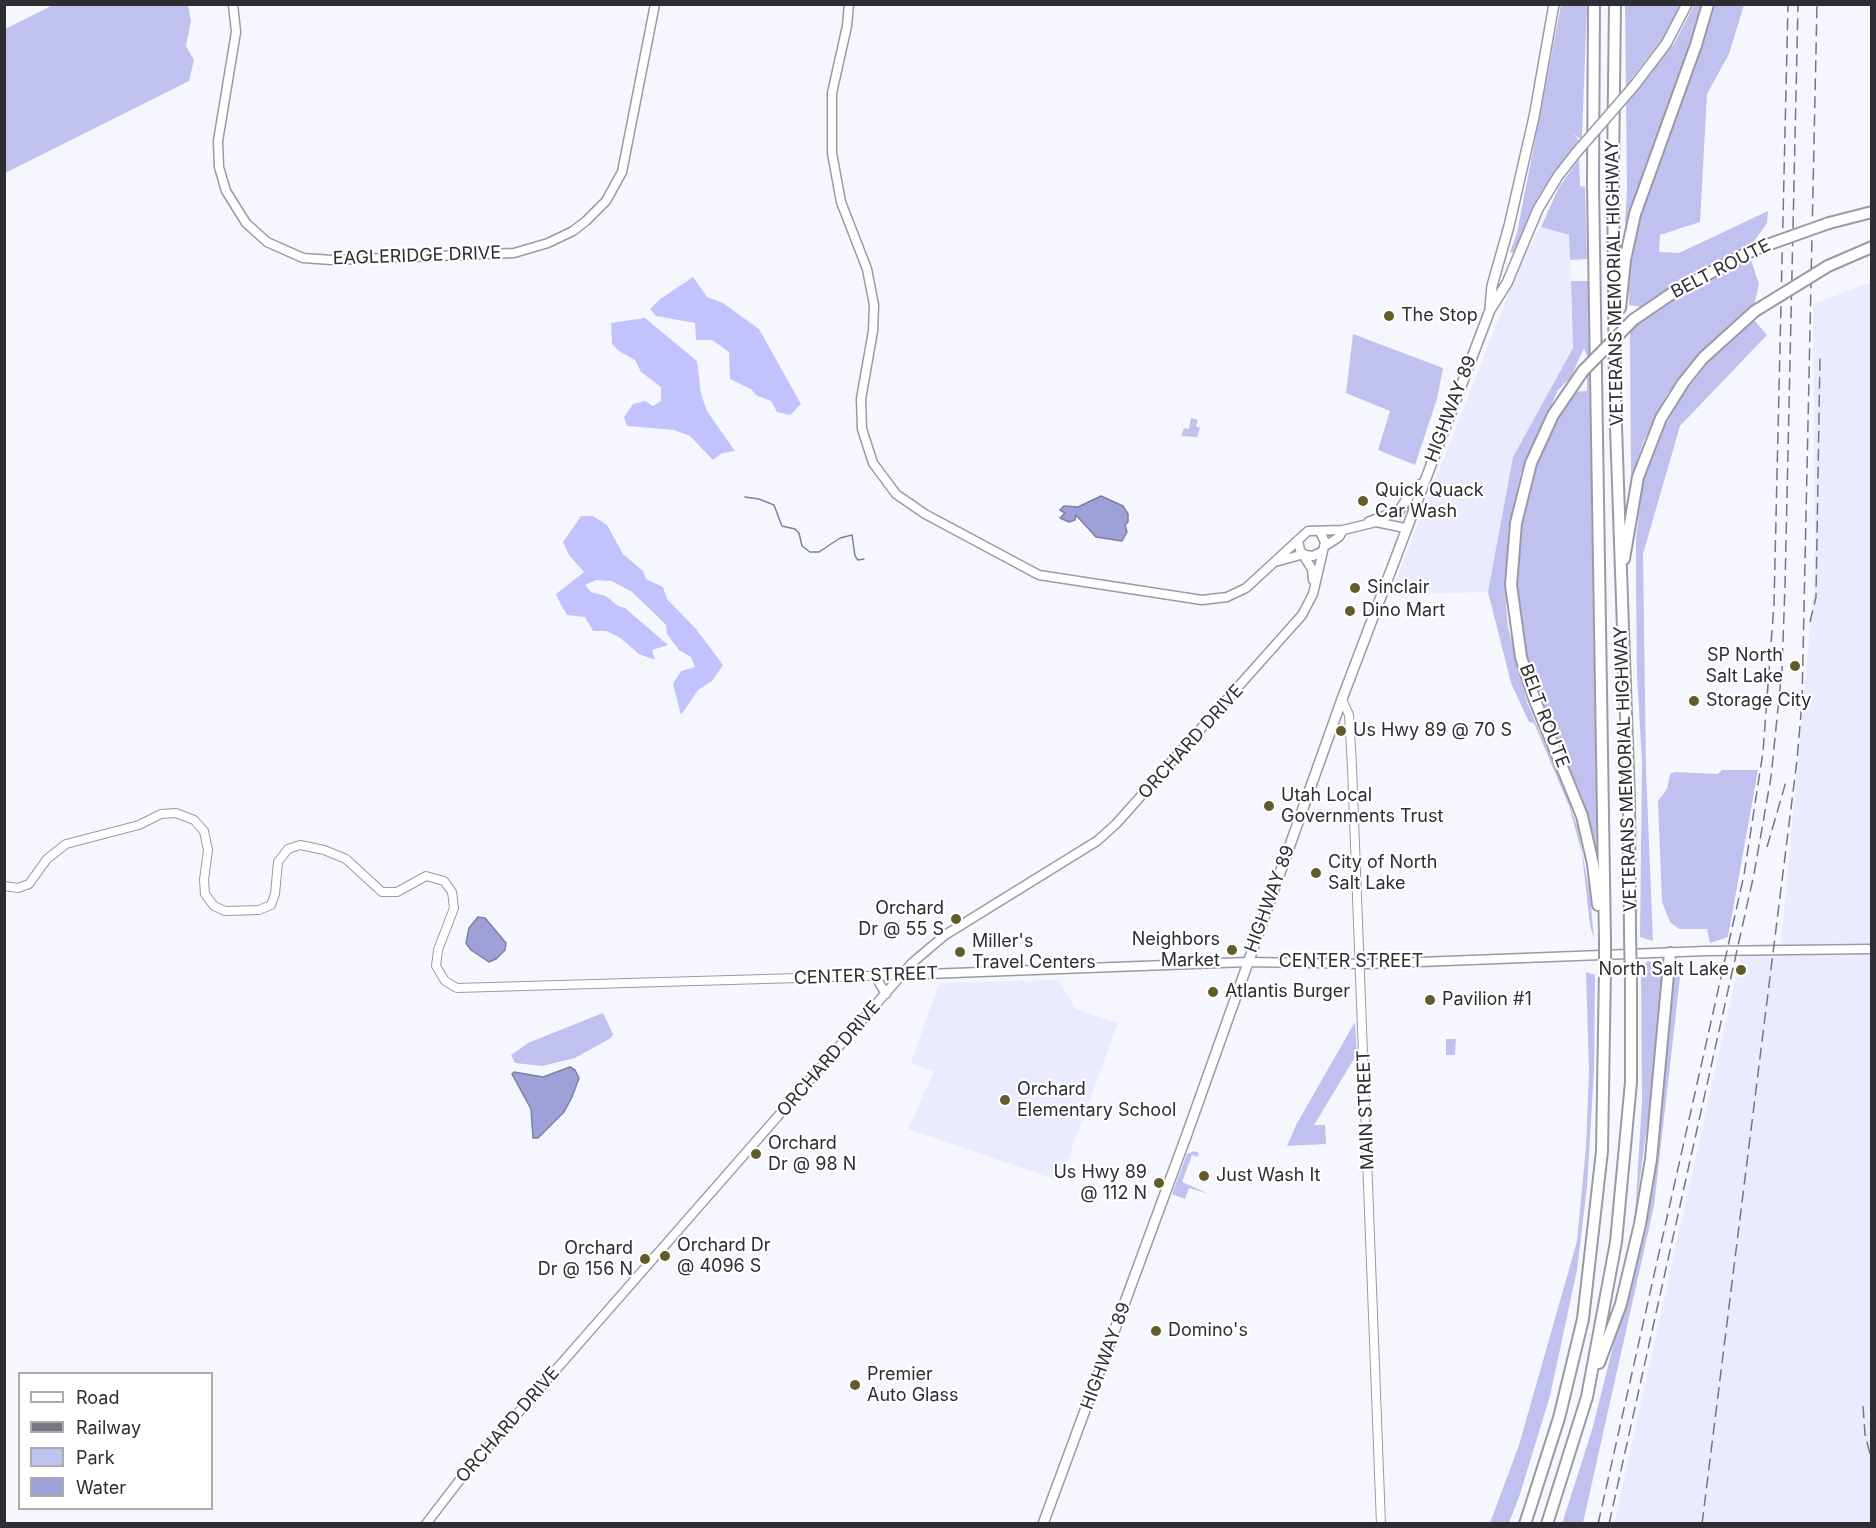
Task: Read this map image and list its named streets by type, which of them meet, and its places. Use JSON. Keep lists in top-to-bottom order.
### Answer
{
  "streets": {
    "highway": ["BELT ROUTE", "VETERANS MEMORIAL HIGHWAY"],
    "main road": [
      "EAGLERIDGE DRIVE",
      "HIGHWAY 89",
      "ORCHARD DRIVE",
      "CENTER STREET"
    ],
    "street": ["MAIN STREET"]
  },
  "crossings": [
    ["BELT ROUTE", "VETERANS MEMORIAL HIGHWAY"],
    ["HIGHWAY 89", "CENTER STREET"],
    ["HIGHWAY 89", "MAIN STREET"],
    ["ORCHARD DRIVE", "CENTER STREET"],
    ["CENTER STREET", "MAIN STREET"]
  ],
  "places": [
    "The Stop",
    "Quick Quack Car Wash",
    "Sinclair",
    "Dino Mart",
    "SP North Salt Lake",
    "Storage City",
    "Us Hwy 89 @ 70 S",
    "Utah Local Governments Trust",
    "City of North Salt Lake",
    "Orchard Dr @ 55 S",
    "Neighbors Market",
    "Miller's Travel Centers",
    "North Salt Lake",
    "Atlantis Burger",
    "Pavilion #1",
    "Orchard Elementary School",
    "Orchard Dr @ 98 N",
    "Just Wash It",
    "Us Hwy 89 @ 112 N",
    "Orchard Dr @ 4096 S",
    "Orchard Dr @ 156 N",
    "Domino's",
    "Premier Auto Glass"
  ],
  "legend": [
    "Road",
    "Railway",
    "Park",
    "Water"
  ]
}
